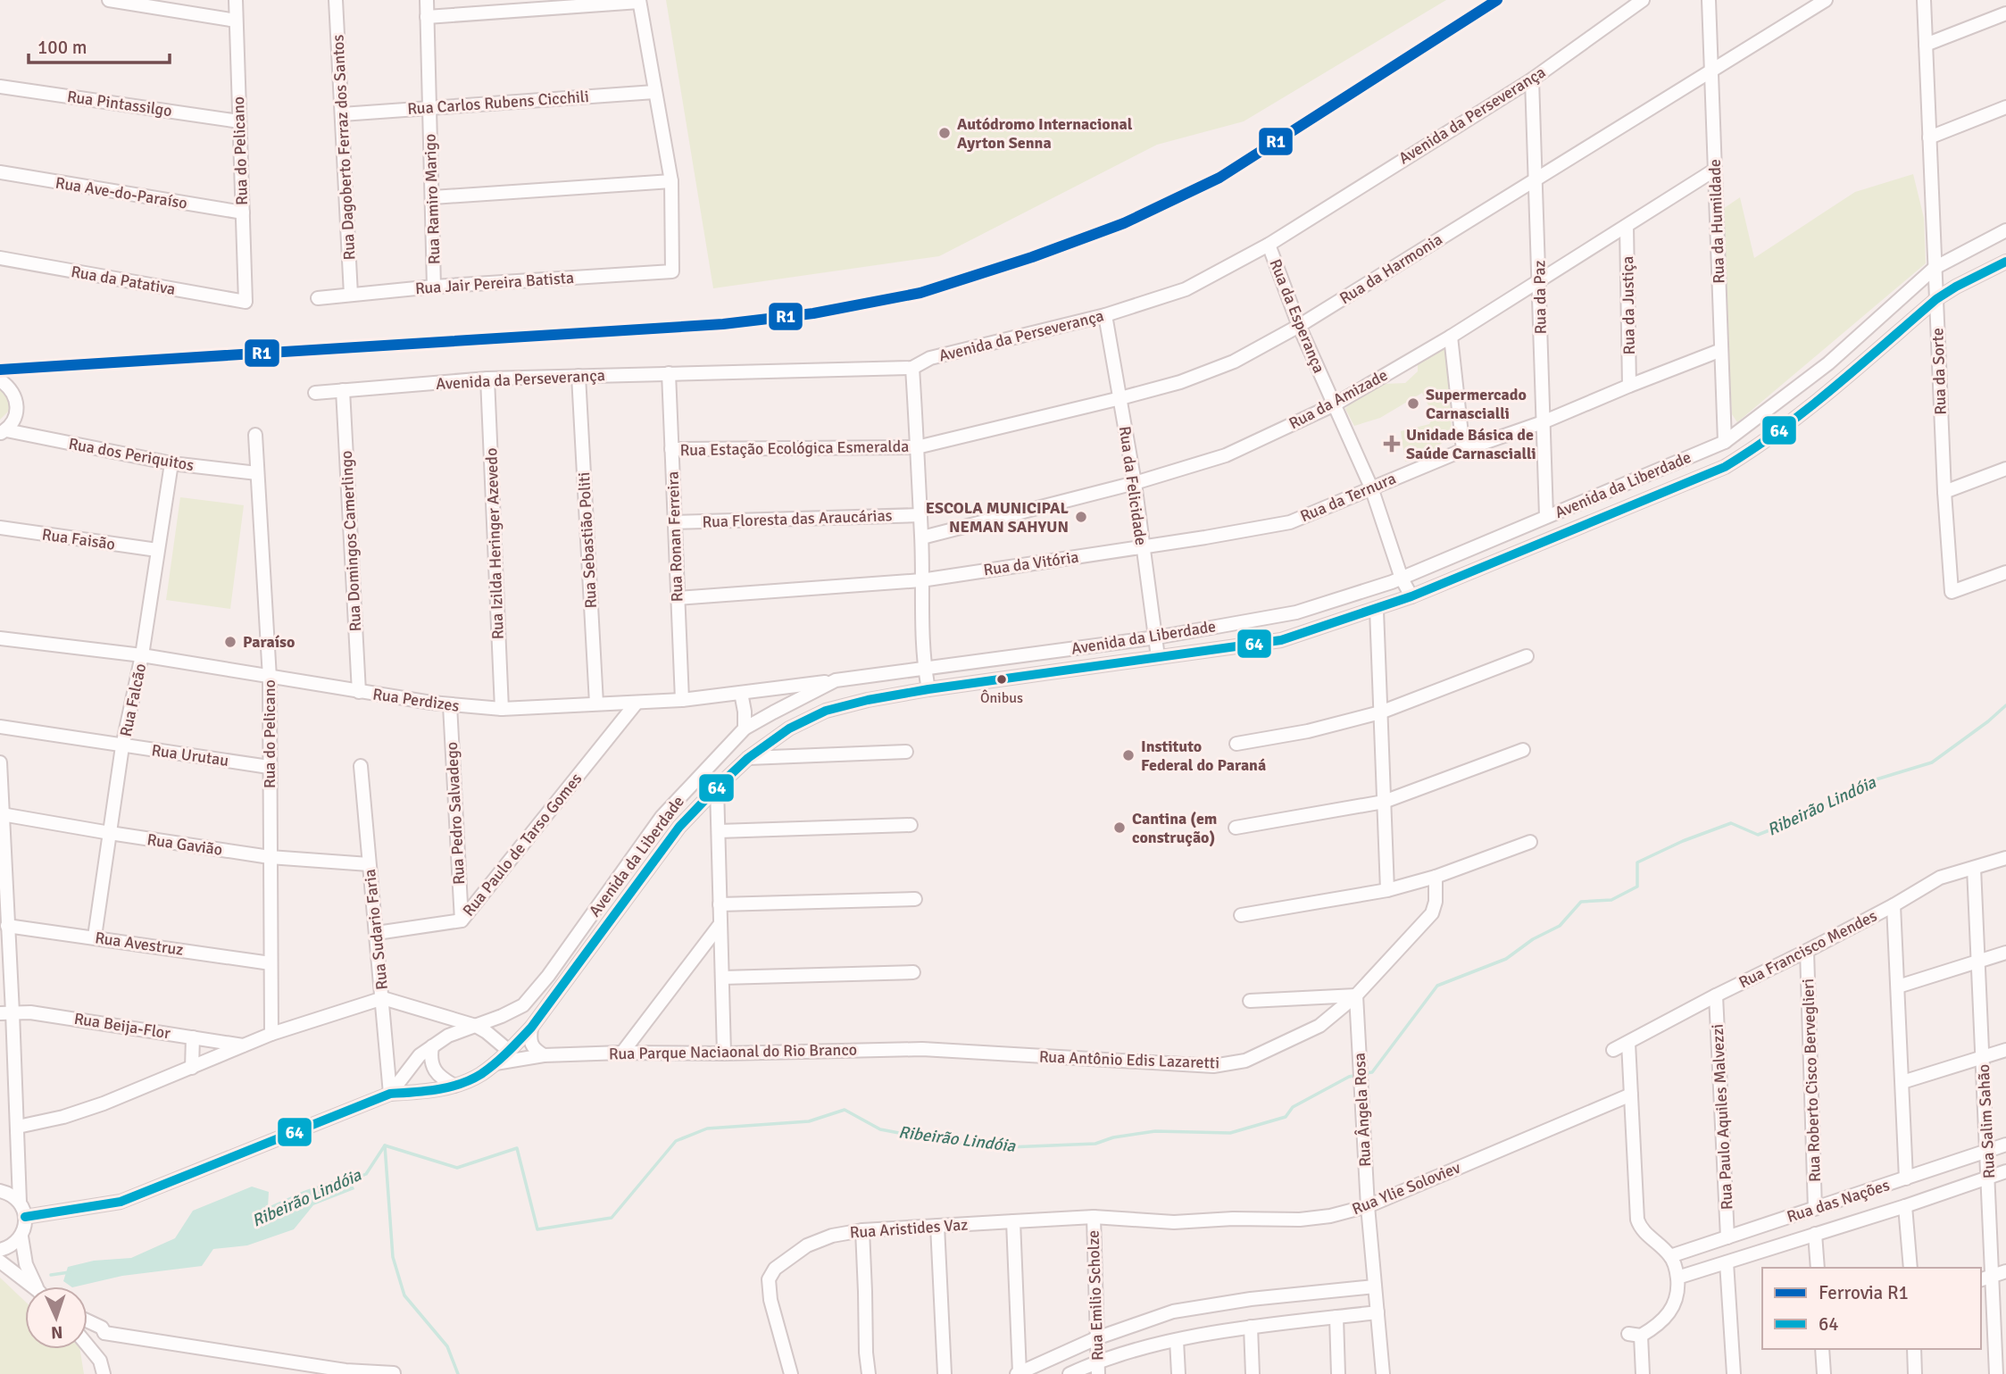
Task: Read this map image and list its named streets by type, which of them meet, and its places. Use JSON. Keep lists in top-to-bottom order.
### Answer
{
  "streets": {
    "street": [
      "Rua Carlos Rubens Cicchili",
      "Rua Pintassilgo",
      "Avenida da Perseverança",
      "Rua Dagoberto Ferraz dos Santos",
      "Rua do Pelicano",
      "Rua Ave-do-Paraíso",
      "Rua Ramiro Marigo",
      "Rua da Humildade",
      "Rua da Harmonia",
      "Rua da Patativa",
      "Rua Jair Pereira Batista",
      "Rua da Paz",
      "Rua da Justiça",
      "Rua da Esperança",
      "Rua da Sorte",
      "Rua da Amizade",
      "Rua Estação Ecológica Esmeralda",
      "Rua dos Periquitos",
      "Avenida da Liberdade",
      "Rua da Felicidade",
      "Rua da Ternura",
      "Rua Floresta das Araucárias",
      "Rua Ronan Ferreira",
      "Rua Faisão",
      "Rua Sebastião Politi",
      "Rua Domingos Camerlingo",
      "Rua Izilda Heringer Azevedo",
      "Rua da Vitória",
      "Rua Falcão",
      "Rua Perdizes",
      "Rua Urutau",
      "Rua Pedro Salvadego",
      "Rua Gavião",
      "Rua Paulo de Tarso Gomes",
      "Rua Sudario Faria",
      "Rua Avestruz",
      "Rua Francisco Mendes",
      "Rua Beija-Flor",
      "Rua Parque Naciaonal do Rio Branco",
      "Rua Antônio Edis Lazaretti",
      "Rua Roberto Cisco Berveglieri",
      "Rua Ângela Rosa",
      "Rua Paulo Aquiles Malvezzi",
      "Rua Salim Sahão",
      "Rua Ylie Soloviev",
      "Rua das Nações",
      "Rua Aristides Vaz",
      "Rua Emilio Scholze"
    ]
  },
  "crossings": [
    ["Rua Carlos Rubens Cicchili", "Rua Dagoberto Ferraz dos Santos"],
    ["Rua Carlos Rubens Cicchili", "Rua Ramiro Marigo"],
    ["Rua Pintassilgo", "Rua do Pelicano"],
    ["Avenida da Perseverança", "Rua da Paz"],
    ["Avenida da Perseverança", "Rua da Esperança"],
    ["Avenida da Perseverança", "Rua da Felicidade"],
    ["Avenida da Perseverança", "Rua Ronan Ferreira"],
    ["Avenida da Perseverança", "Rua Sebastião Politi"],
    ["Avenida da Perseverança", "Rua Domingos Camerlingo"],
    ["Avenida da Perseverança", "Rua Izilda Heringer Azevedo"],
    ["Rua Dagoberto Ferraz dos Santos", "Rua Jair Pereira Batista"],
    ["Rua do Pelicano", "Rua Ave-do-Paraíso"],
    ["Rua do Pelicano", "Rua da Patativa"],
    ["Rua do Pelicano", "Rua dos Periquitos"],
    ["Rua do Pelicano", "Rua Perdizes"],
    ["Rua do Pelicano", "Rua Urutau"],
    ["Rua do Pelicano", "Rua Gavião"],
    ["Rua do Pelicano", "Rua Avestruz"],
    ["Rua Ramiro Marigo", "Rua Jair Pereira Batista"],
    ["Rua da Humildade", "Rua da Harmonia"],
    ["Rua da Humildade", "Rua da Amizade"],
    ["Rua da Humildade", "Avenida da Liberdade"],
    ["Rua da Humildade", "Rua da Ternura"],
    ["Rua da Harmonia", "Rua da Paz"],
    ["Rua da Harmonia", "Rua da Esperança"],
    ["Rua da Harmonia", "Rua Estação Ecológica Esmeralda"],
    ["Rua da Harmonia", "Rua da Felicidade"],
    ["Rua da Paz", "Rua da Amizade"],
    ["Rua da Paz", "Avenida da Liberdade"],
    ["Rua da Paz", "Rua da Ternura"],
    ["Rua da Justiça", "Rua da Amizade"],
    ["Rua da Justiça", "Rua da Ternura"],
    ["Rua da Esperança", "Rua da Amizade"],
    ["Rua da Esperança", "Avenida da Liberdade"],
    ["Rua da Esperança", "Rua da Ternura"],
    ["Rua da Sorte", "Avenida da Liberdade"],
    ["Rua da Amizade", "Rua da Felicidade"],
    ["Rua Estação Ecológica Esmeralda", "Rua Ronan Ferreira"],
    ["Rua dos Periquitos", "Rua Falcão"],
    ["Avenida da Liberdade", "Rua da Felicidade"],
    ["Avenida da Liberdade", "Rua Perdizes"],
    ["Avenida da Liberdade", "Rua Sudario Faria"],
    ["Avenida da Liberdade", "Rua Parque Naciaonal do Rio Branco"],
    ["Rua da Felicidade", "Rua da Ternura"],
    ["Rua da Felicidade", "Rua da Vitória"],
    ["Rua da Ternura", "Rua da Vitória"],
    ["Rua Floresta das Araucárias", "Rua Ronan Ferreira"],
    ["Rua Ronan Ferreira", "Rua da Vitória"],
    ["Rua Ronan Ferreira", "Rua Perdizes"],
    ["Rua Faisão", "Rua Falcão"],
    ["Rua Sebastião Politi", "Rua Perdizes"],
    ["Rua Domingos Camerlingo", "Rua Perdizes"],
    ["Rua Izilda Heringer Azevedo", "Rua Perdizes"],
    ["Rua Falcão", "Rua Perdizes"],
    ["Rua Falcão", "Rua Urutau"],
    ["Rua Falcão", "Rua Gavião"],
    ["Rua Falcão", "Rua Avestruz"],
    ["Rua Perdizes", "Rua Pedro Salvadego"],
    ["Rua Perdizes", "Rua Paulo de Tarso Gomes"],
    ["Rua Pedro Salvadego", "Rua Paulo de Tarso Gomes"],
    ["Rua Gavião", "Rua Sudario Faria"],
    ["Rua Paulo de Tarso Gomes", "Rua Sudario Faria"],
    ["Rua Francisco Mendes", "Rua Roberto Cisco Berveglieri"],
    ["Rua Francisco Mendes", "Rua Paulo Aquiles Malvezzi"],
    ["Rua Francisco Mendes", "Rua Salim Sahão"],
    ["Rua Parque Naciaonal do Rio Branco", "Rua Antônio Edis Lazaretti"],
    ["Rua Antônio Edis Lazaretti", "Rua Ângela Rosa"],
    ["Rua Roberto Cisco Berveglieri", "Rua das Nações"],
    ["Rua Ângela Rosa", "Rua Ylie Soloviev"],
    ["Rua Paulo Aquiles Malvezzi", "Rua das Nações"],
    ["Rua Salim Sahão", "Rua das Nações"],
    ["Rua Ylie Soloviev", "Rua Aristides Vaz"],
    ["Rua Ylie Soloviev", "Rua Emilio Scholze"]
  ],
  "water": ["Ribeirão Lindóia"],
  "places": {
    "other": [
      "Autódromo Internacional Ayrton Senna",
      "Supermercado Carnascialli",
      "ESCOLA MUNICIPAL NEMAN SAHYUN",
      "Paraíso",
      "Ônibus",
      "Instituto Federal do Paraná",
      "Cantina (em construção)"
    ],
    "health": ["Unidade Básica de Saúde Carnascialli"]
  },
  "lines": ["rail line R1", "transit line 64"],
  "legend": ["Ferrovia R1", "64"],
  "scale_bar": "100 m",
  "north": "bottom"
}
